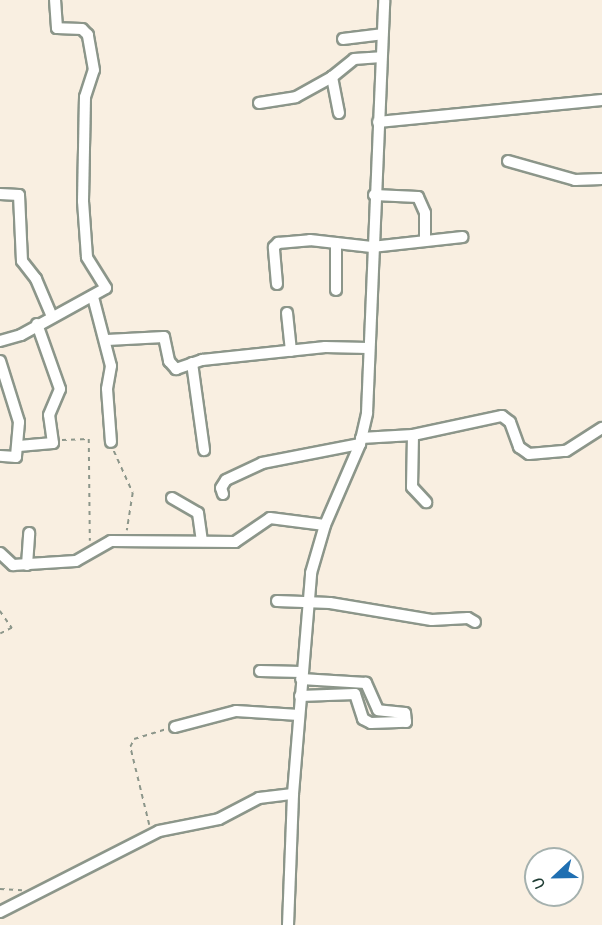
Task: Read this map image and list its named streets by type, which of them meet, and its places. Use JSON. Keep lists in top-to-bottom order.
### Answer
{
  "north": "left"
}
